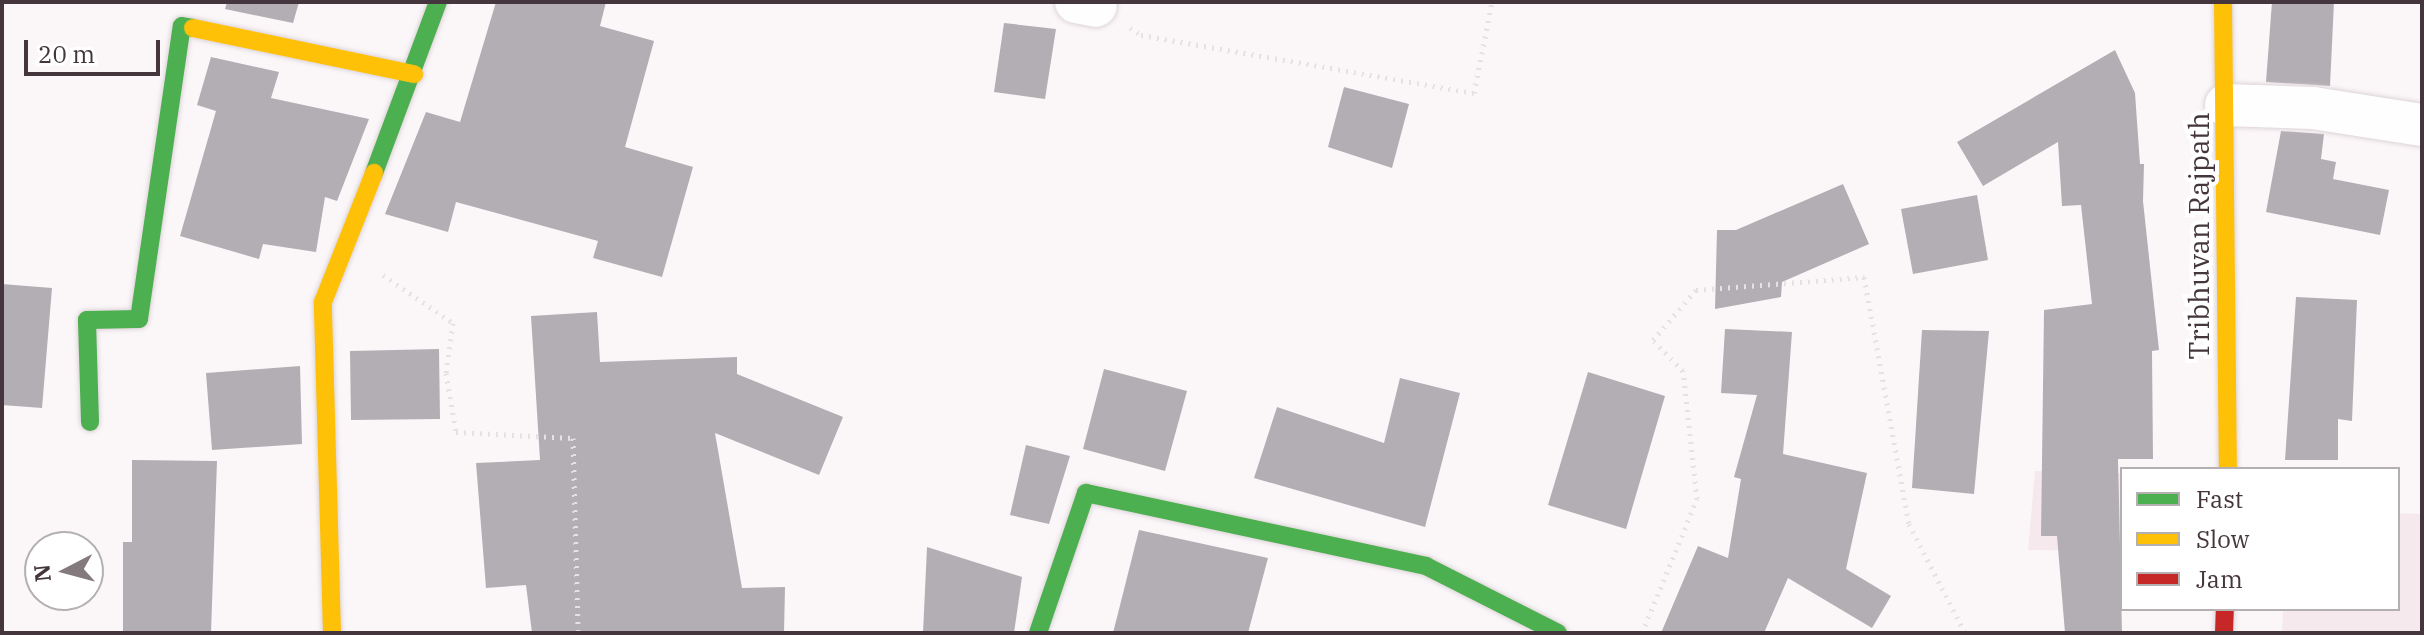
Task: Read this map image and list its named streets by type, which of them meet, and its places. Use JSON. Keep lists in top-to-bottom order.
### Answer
{
  "streets": {
    "main road": ["Tribhuvan Rajpath"]
  },
  "legend": ["Fast", "Slow", "Jam"],
  "scale_bar": "20 m",
  "north": "left"
}
